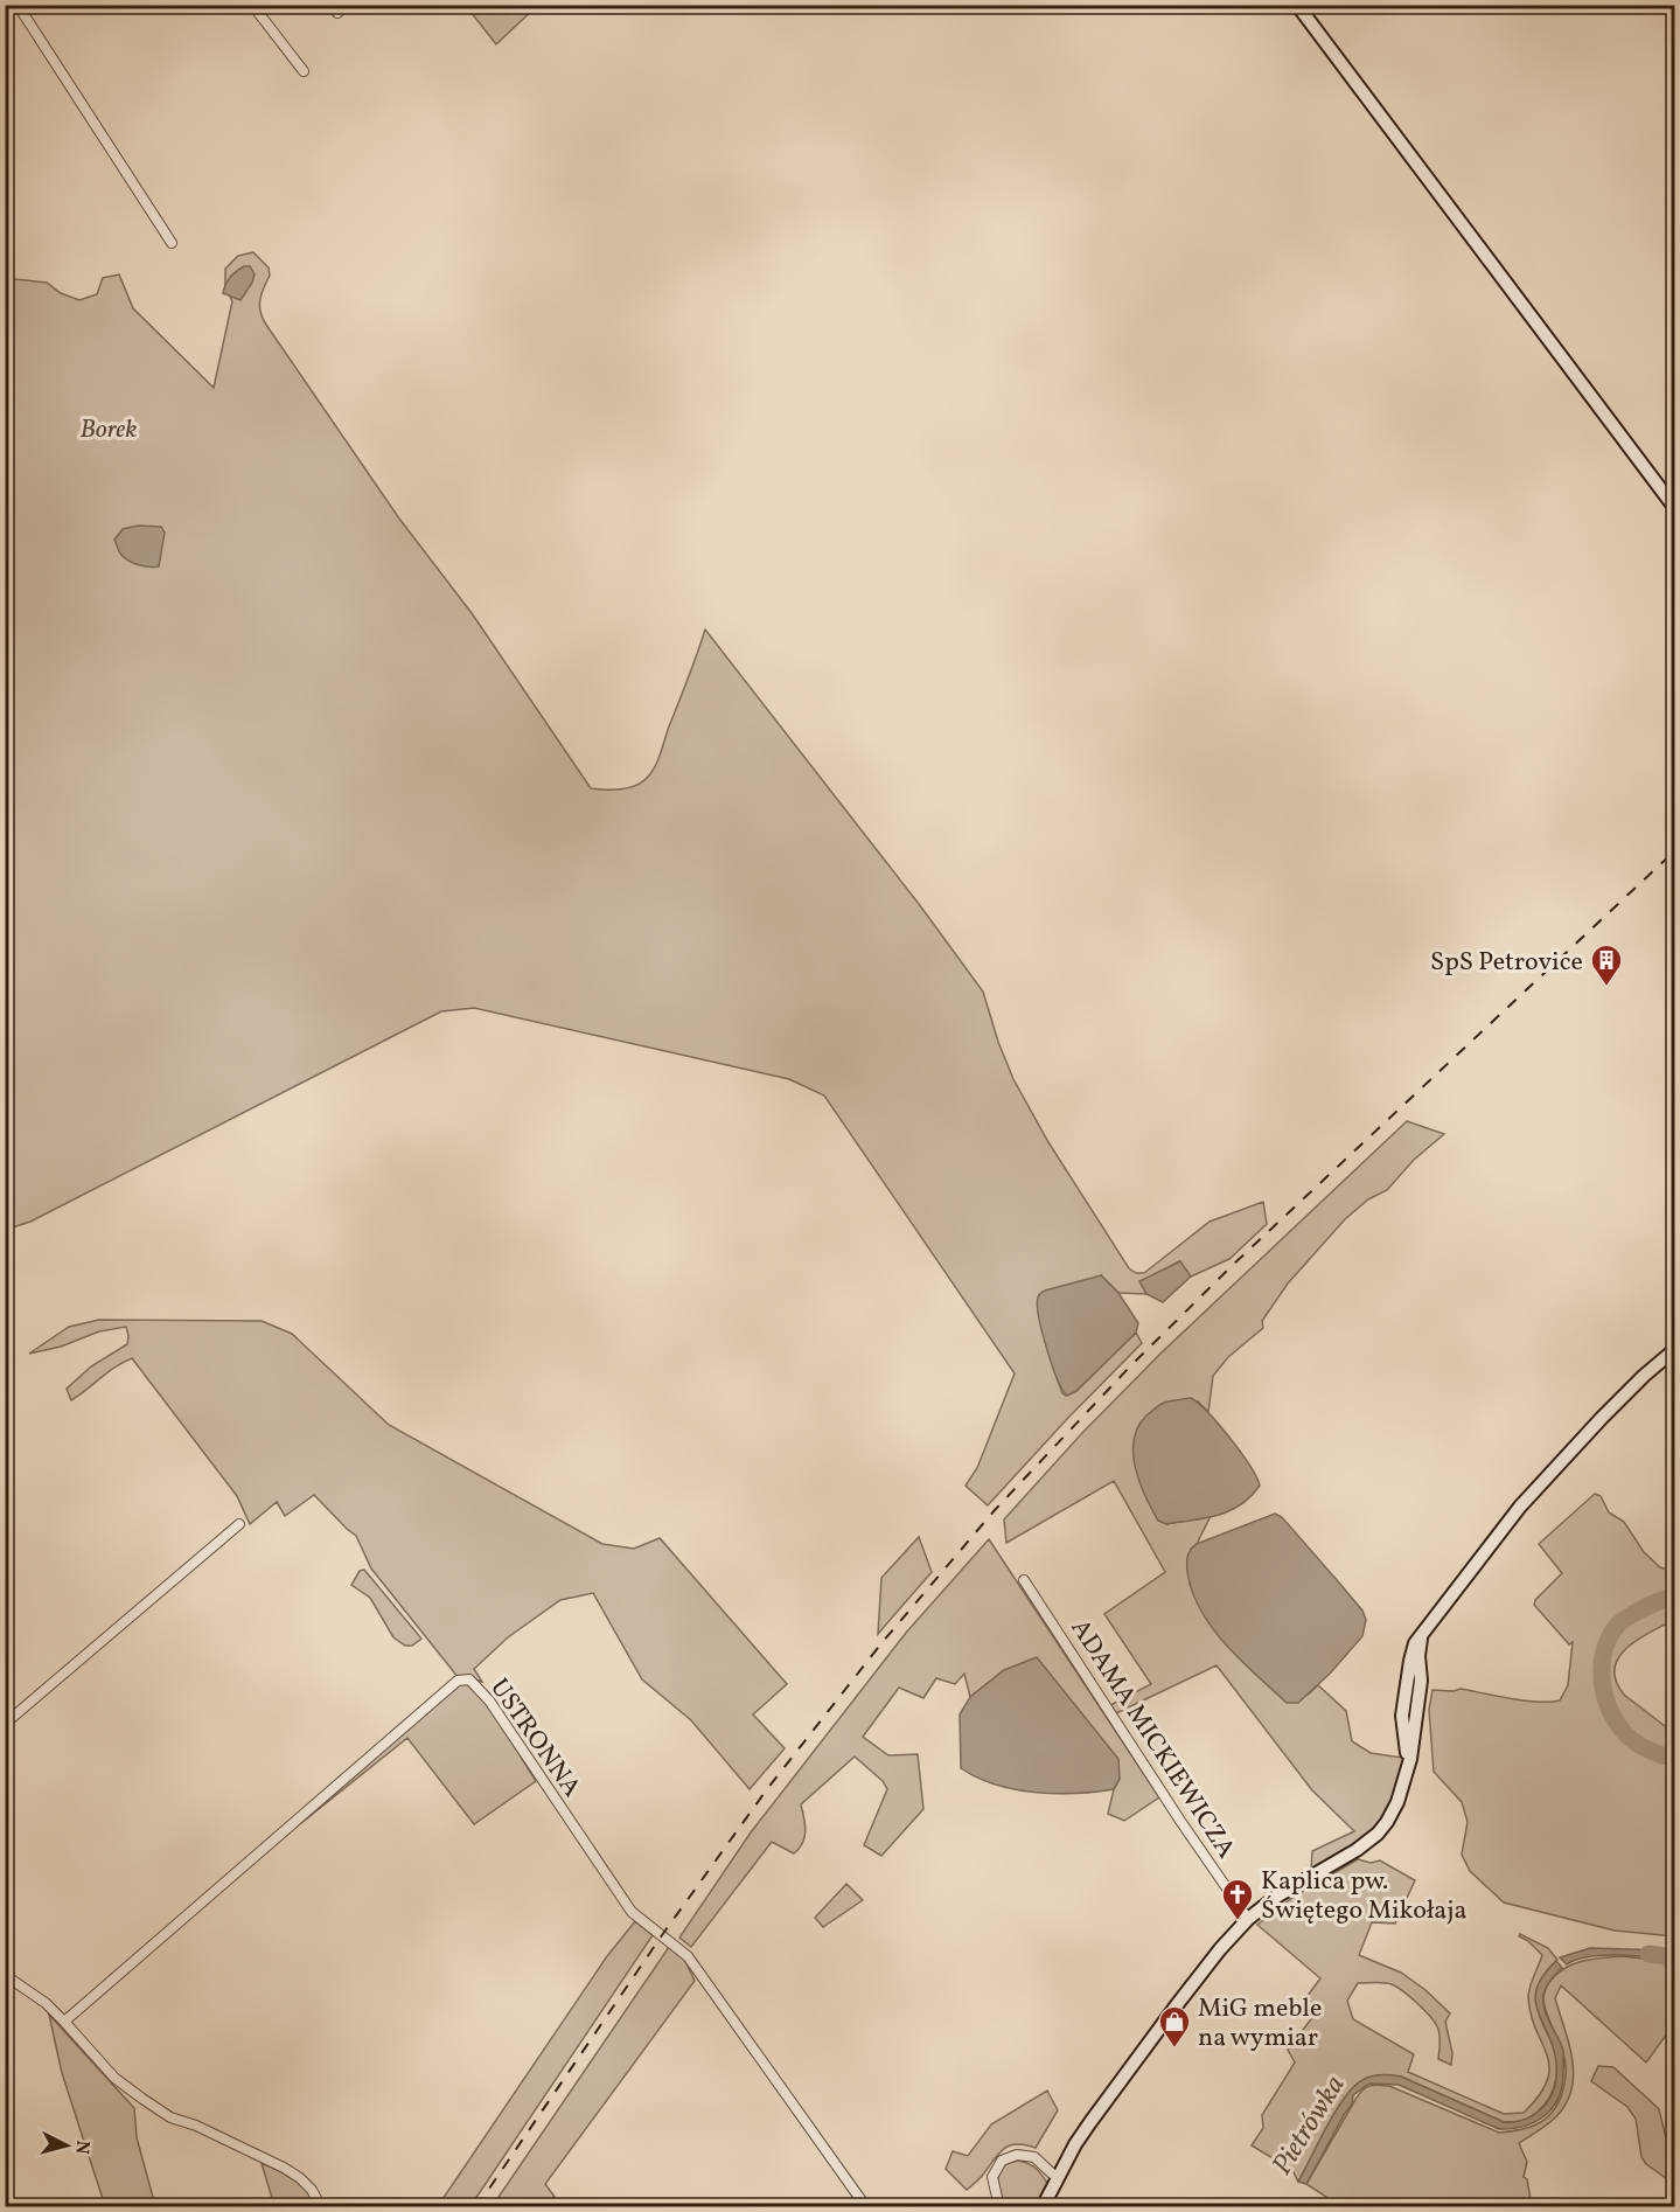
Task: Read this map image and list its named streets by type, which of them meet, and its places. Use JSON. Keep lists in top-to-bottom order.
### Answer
{
  "streets": {
    "street": ["USTRONNA", "ADAMA MICKIEWICZA"]
  },
  "water": ["Pietrówka"],
  "parks": ["Borek"],
  "places": {
    "building": ["SpS Petrovice"],
    "church": ["Kaplica pw. Świętego Mikołaja"],
    "shop": ["MiG meble na wymiar"]
  },
  "north": "right"
}
